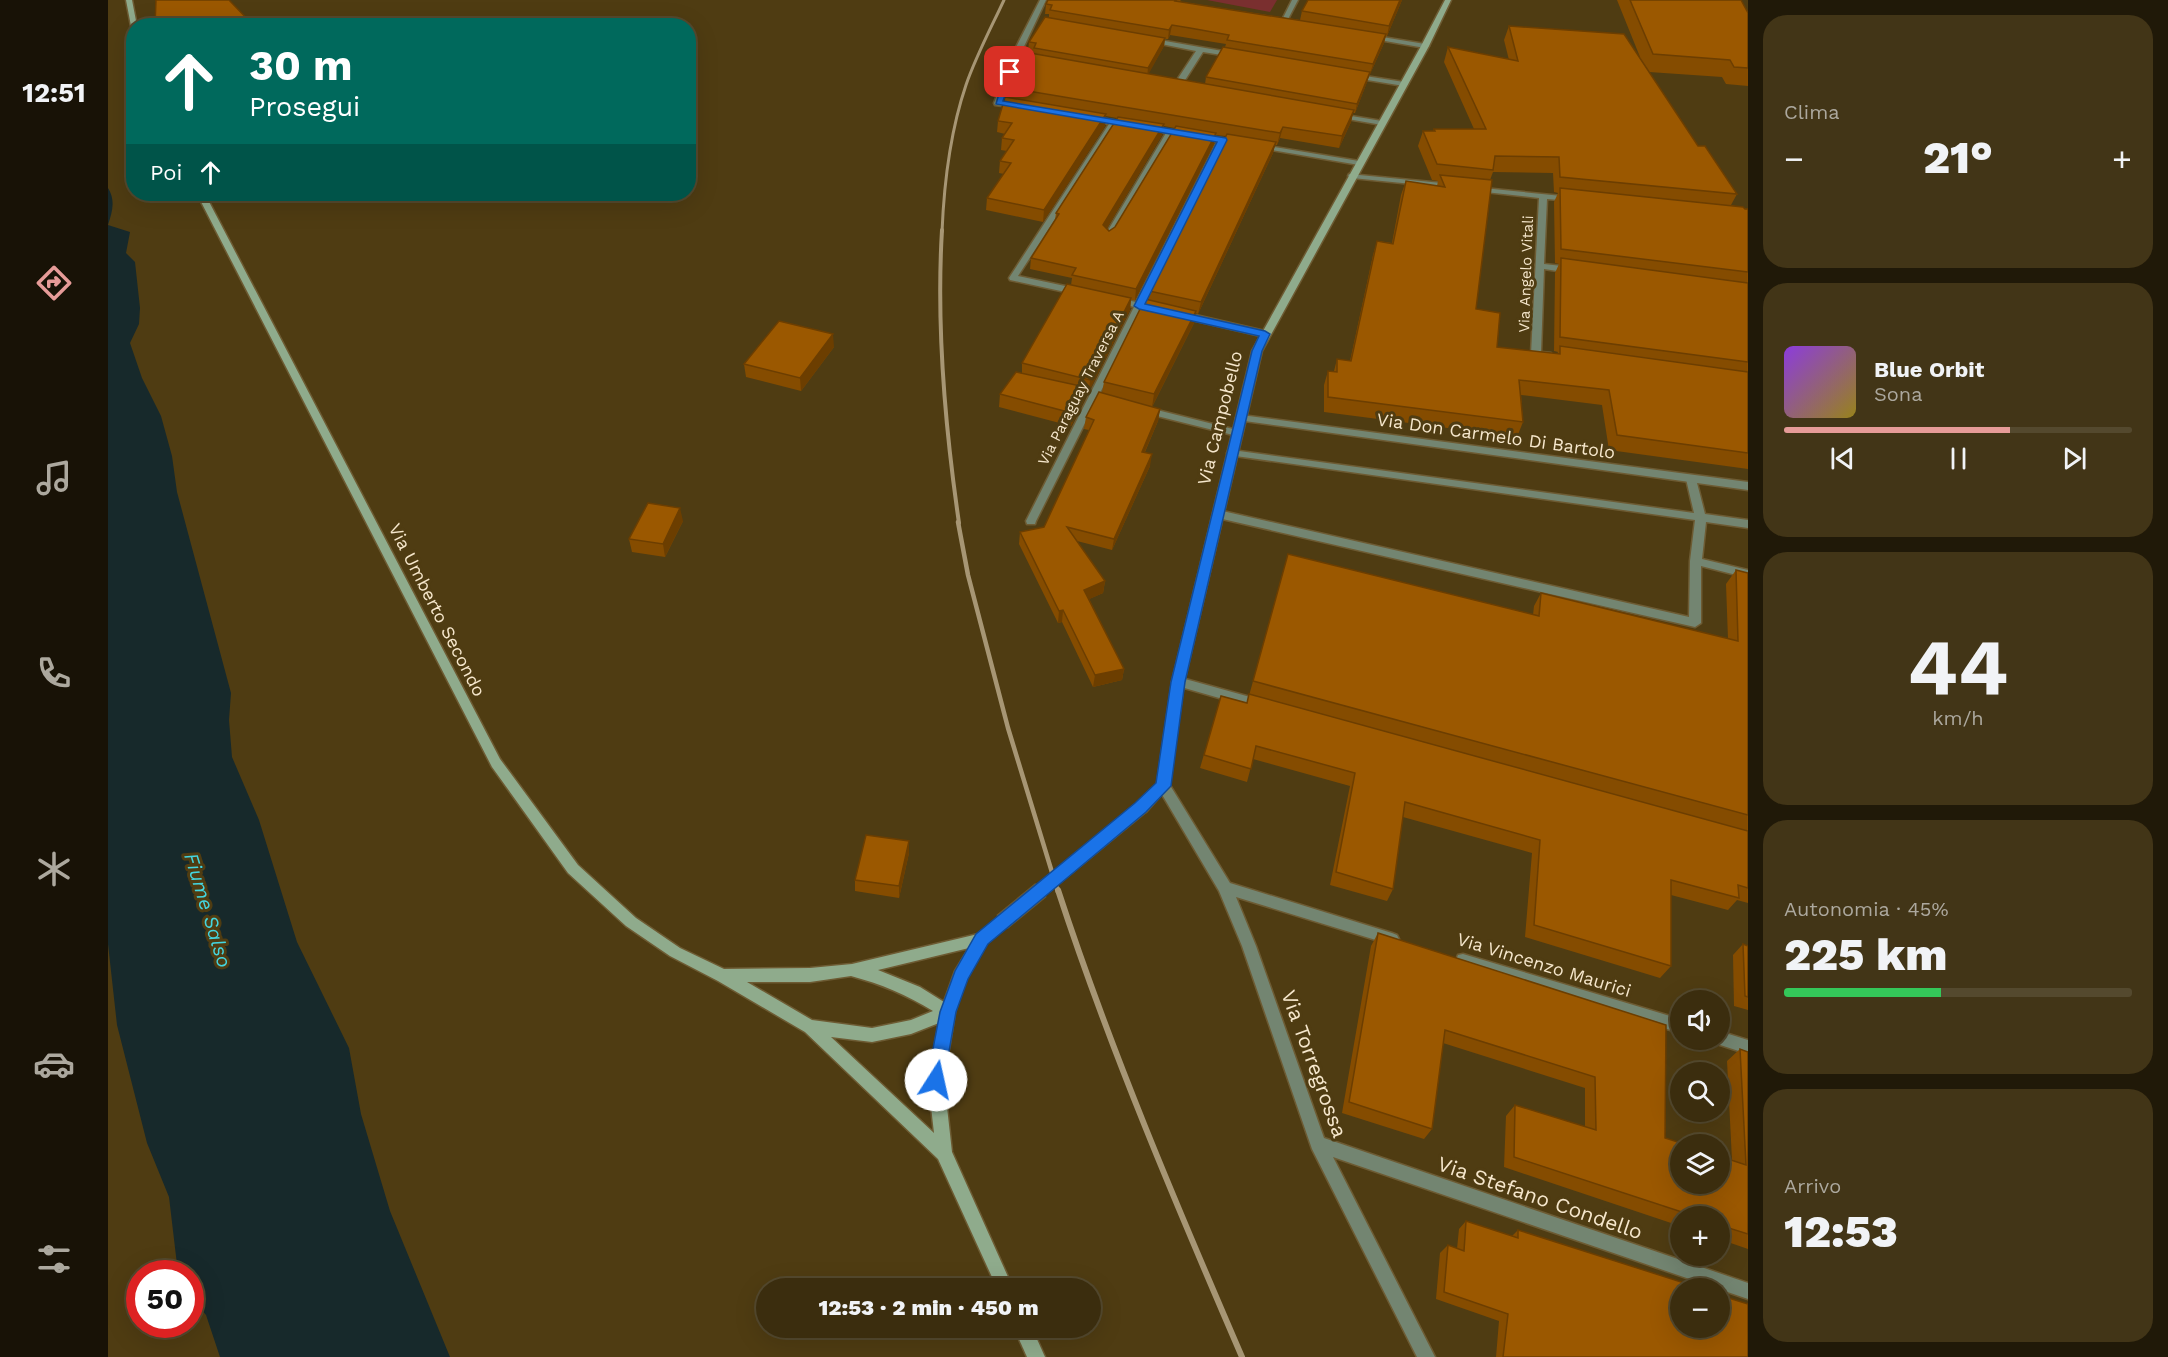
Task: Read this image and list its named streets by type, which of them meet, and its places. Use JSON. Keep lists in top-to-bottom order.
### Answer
{
  "streets": {
    "main road": ["Via Campobello", "Via Umberto Secondo"],
    "street": [
      "Via Angelo Vitali",
      "Via Paraguay Traversa A",
      "Via Don Carmelo Di Bartolo",
      "Via Vincenzo Maurici",
      "Via Torregrossa",
      "Via Stefano Condello"
    ]
  },
  "crossings": [
    ["Via Campobello", "Via Don Carmelo Di Bartolo"],
    ["Via Campobello", "Via Torregrossa"],
    ["Via Torregrossa", "Via Stefano Condello"]
  ],
  "water": ["Fiume Salso"],
  "page": {
    "tabs": "12:51",
    "tile": [
      "Clima",
      ["44", "km/h"],
      ["Autonomia · 45%", "225 km"],
      ["Arrivo", "12:53"]
    ],
    "turn": ["30 m", "Prosegui"],
    "heat": ["−", "21°", "+"],
    "then": "Poi",
    "song": ["Blue Orbit", "Sona"],
    "map_buttons": ["+", "−"],
    "limit": "50",
    "trip": "12:53 · 2 min · 450 m"
  }
}
